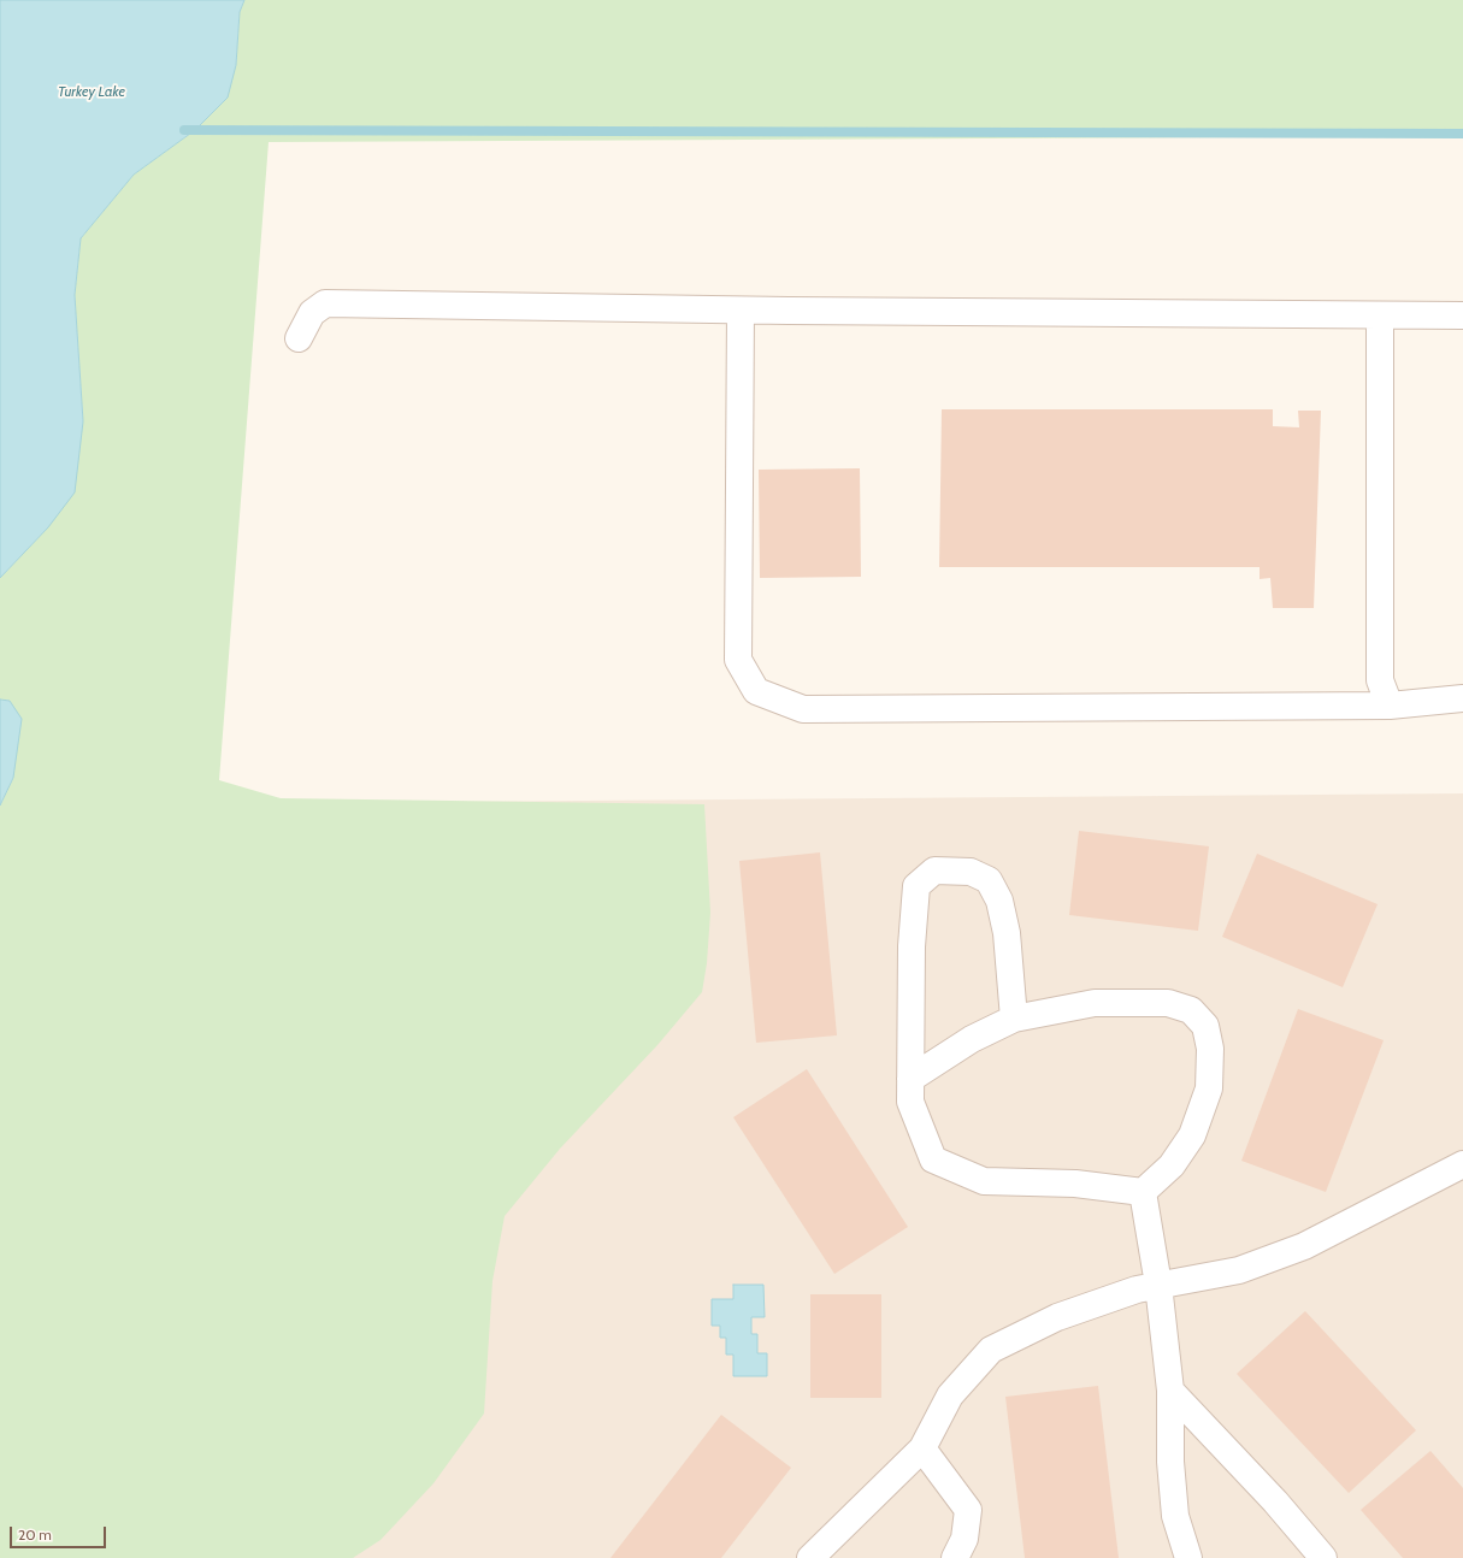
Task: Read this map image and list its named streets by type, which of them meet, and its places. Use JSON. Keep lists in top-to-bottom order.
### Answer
{
  "water": ["Turkey Lake"],
  "scale_bar": "20 m"
}
